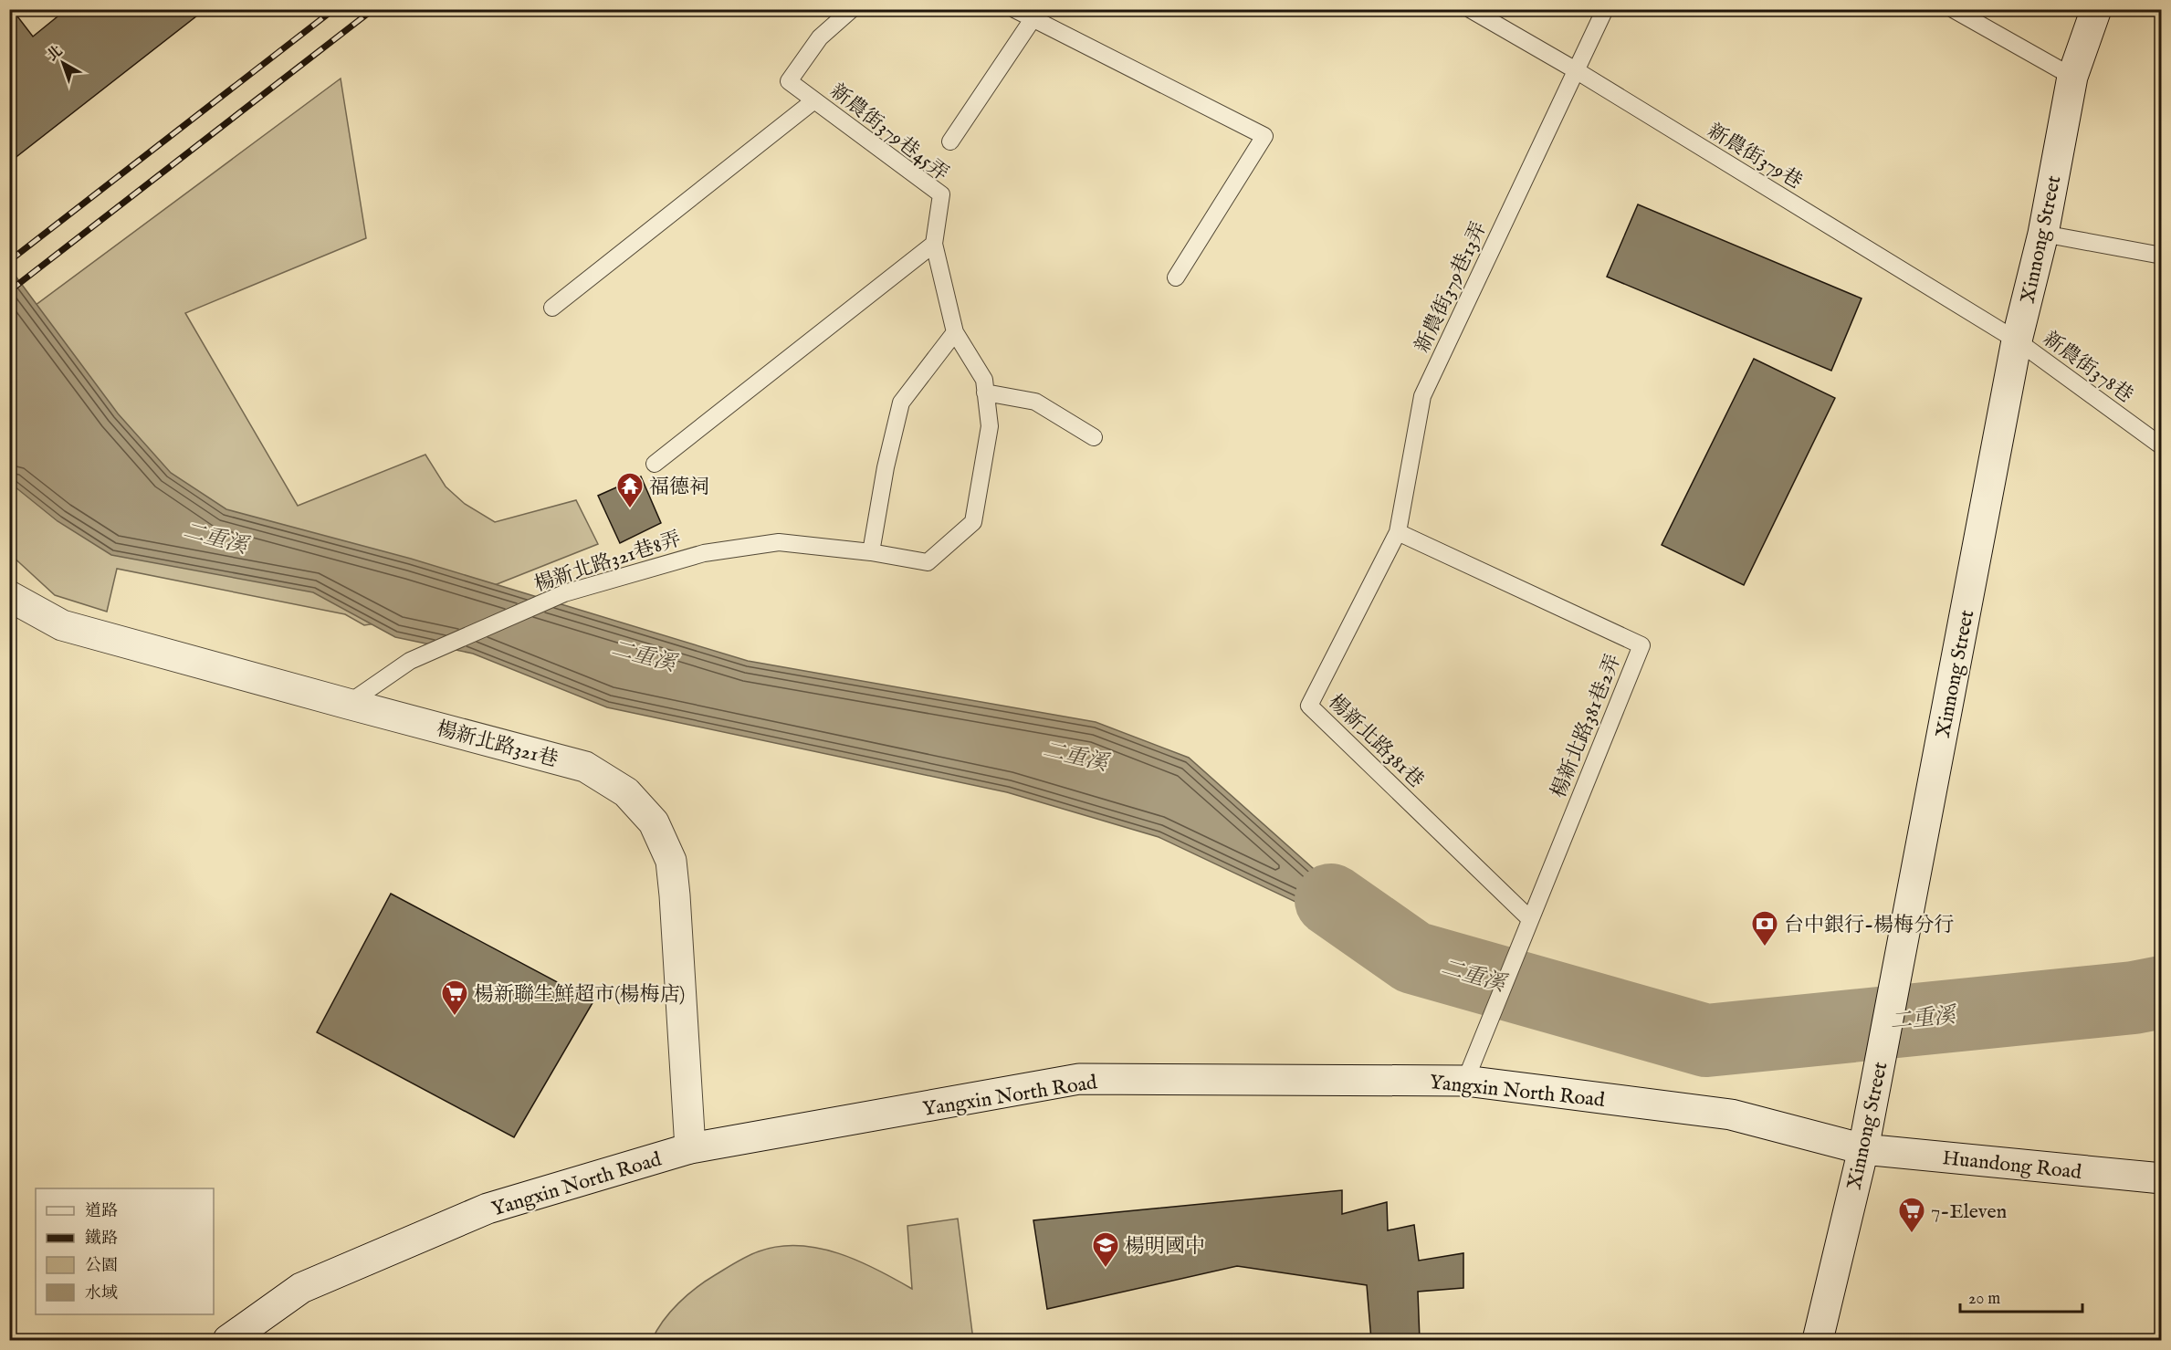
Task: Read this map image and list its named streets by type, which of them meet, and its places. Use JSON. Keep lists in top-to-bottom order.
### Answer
{
  "streets": {
    "street": [
      "Xinnong Street",
      "楊新北路321巷",
      "Yangxin North Road",
      "Huandong Road"
    ],
    "lane": [
      "新農街379巷45弄",
      "新農街379巷",
      "新農街379巷13弄",
      "新農街378巷",
      "楊新北路321巷8弄",
      "楊新北路381巷2弄",
      "楊新北路381巷"
    ]
  },
  "crossings": [
    ["新農街379巷45弄", "楊新北路321巷8弄"],
    ["新農街379巷", "Xinnong Street"],
    ["新農街379巷", "新農街379巷13弄"],
    ["新農街379巷", "新農街378巷"],
    ["Xinnong Street", "新農街378巷"],
    ["Xinnong Street", "Yangxin North Road"],
    ["Xinnong Street", "Huandong Road"],
    ["新農街379巷13弄", "楊新北路381巷2弄"],
    ["新農街379巷13弄", "楊新北路381巷"],
    ["楊新北路321巷8弄", "楊新北路321巷"],
    ["楊新北路381巷2弄", "楊新北路381巷"],
    ["楊新北路321巷", "Yangxin North Road"],
    ["Yangxin North Road", "Huandong Road"]
  ],
  "water": ["二重溪"],
  "places": {
    "temple": ["福德祠"],
    "bank": ["台中銀行-楊梅分行"],
    "supermarket": ["楊新聯生鮮超市(楊梅店)", "7-Eleven"],
    "school or university": ["楊明國中"]
  },
  "legend": [
    "道路",
    "鐵路",
    "公園",
    "水域"
  ],
  "scale_bar": "20 m",
  "north": "top left"
}
